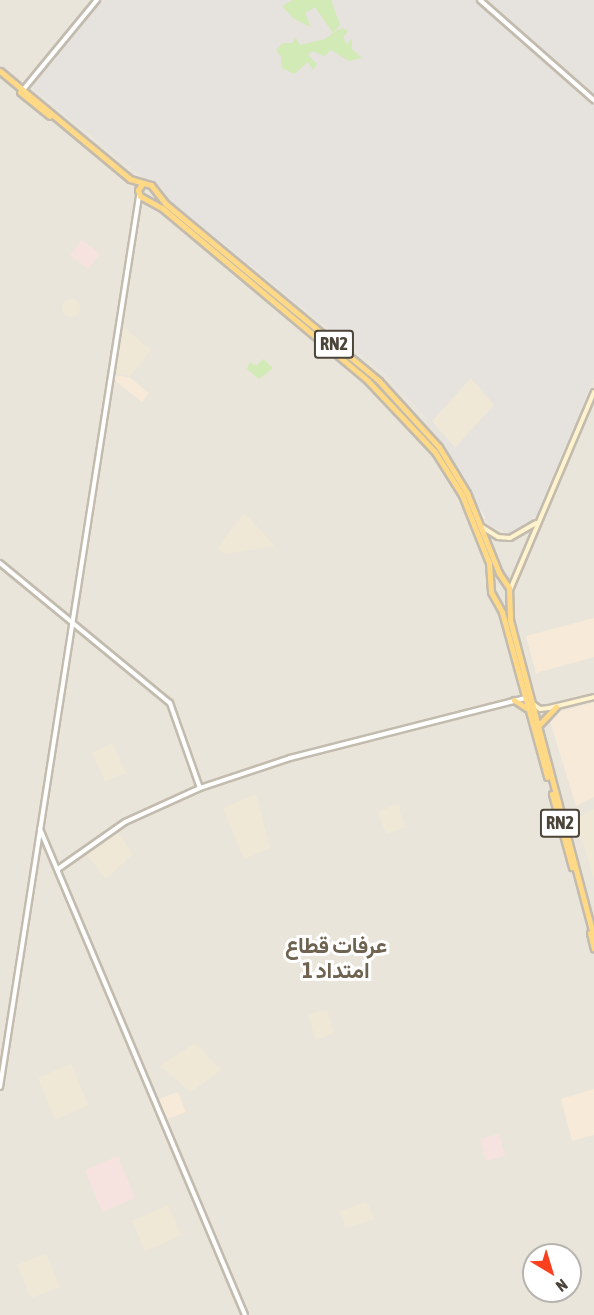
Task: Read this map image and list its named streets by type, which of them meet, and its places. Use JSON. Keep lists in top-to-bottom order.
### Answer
{
  "streets": {
    "highway": ["RN2"]
  },
  "districts": ["عرفات قطاع 1 امتداد"],
  "north": "bottom right"
}
